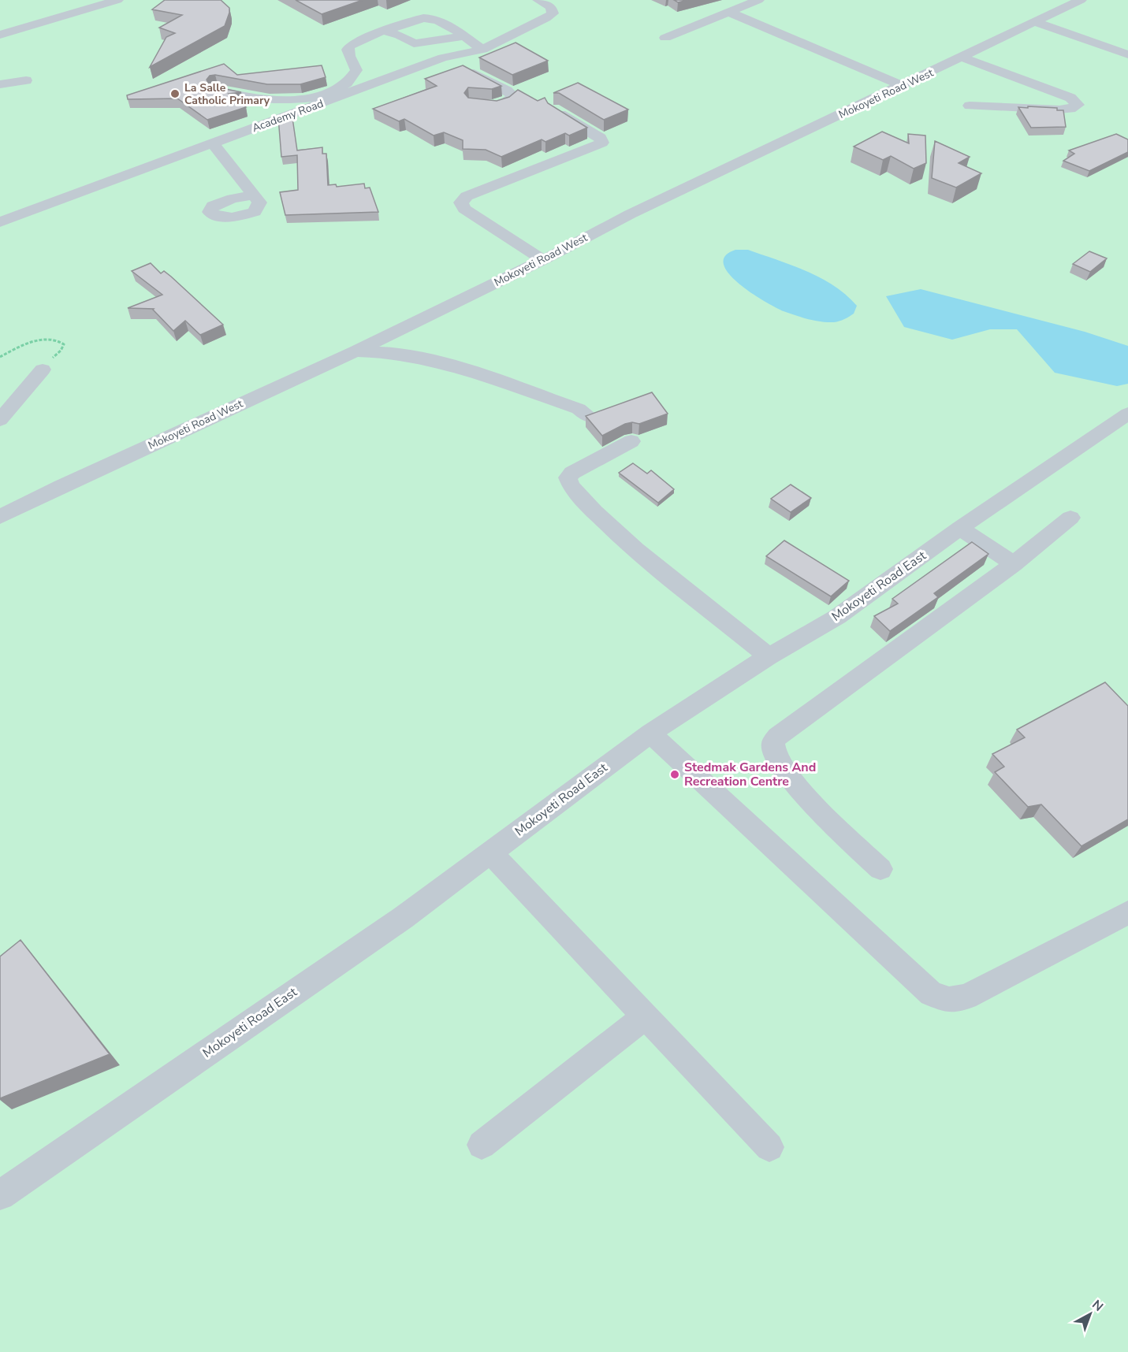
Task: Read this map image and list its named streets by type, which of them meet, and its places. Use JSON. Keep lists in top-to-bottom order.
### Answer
{
  "streets": {
    "street": ["Mokoyeti Road West", "Academy Road", "Mokoyeti Road East"]
  },
  "places": ["La Salle Catholic Primary", "Stedmak Gardens And Recreation Centre"],
  "north": "top right"
}
